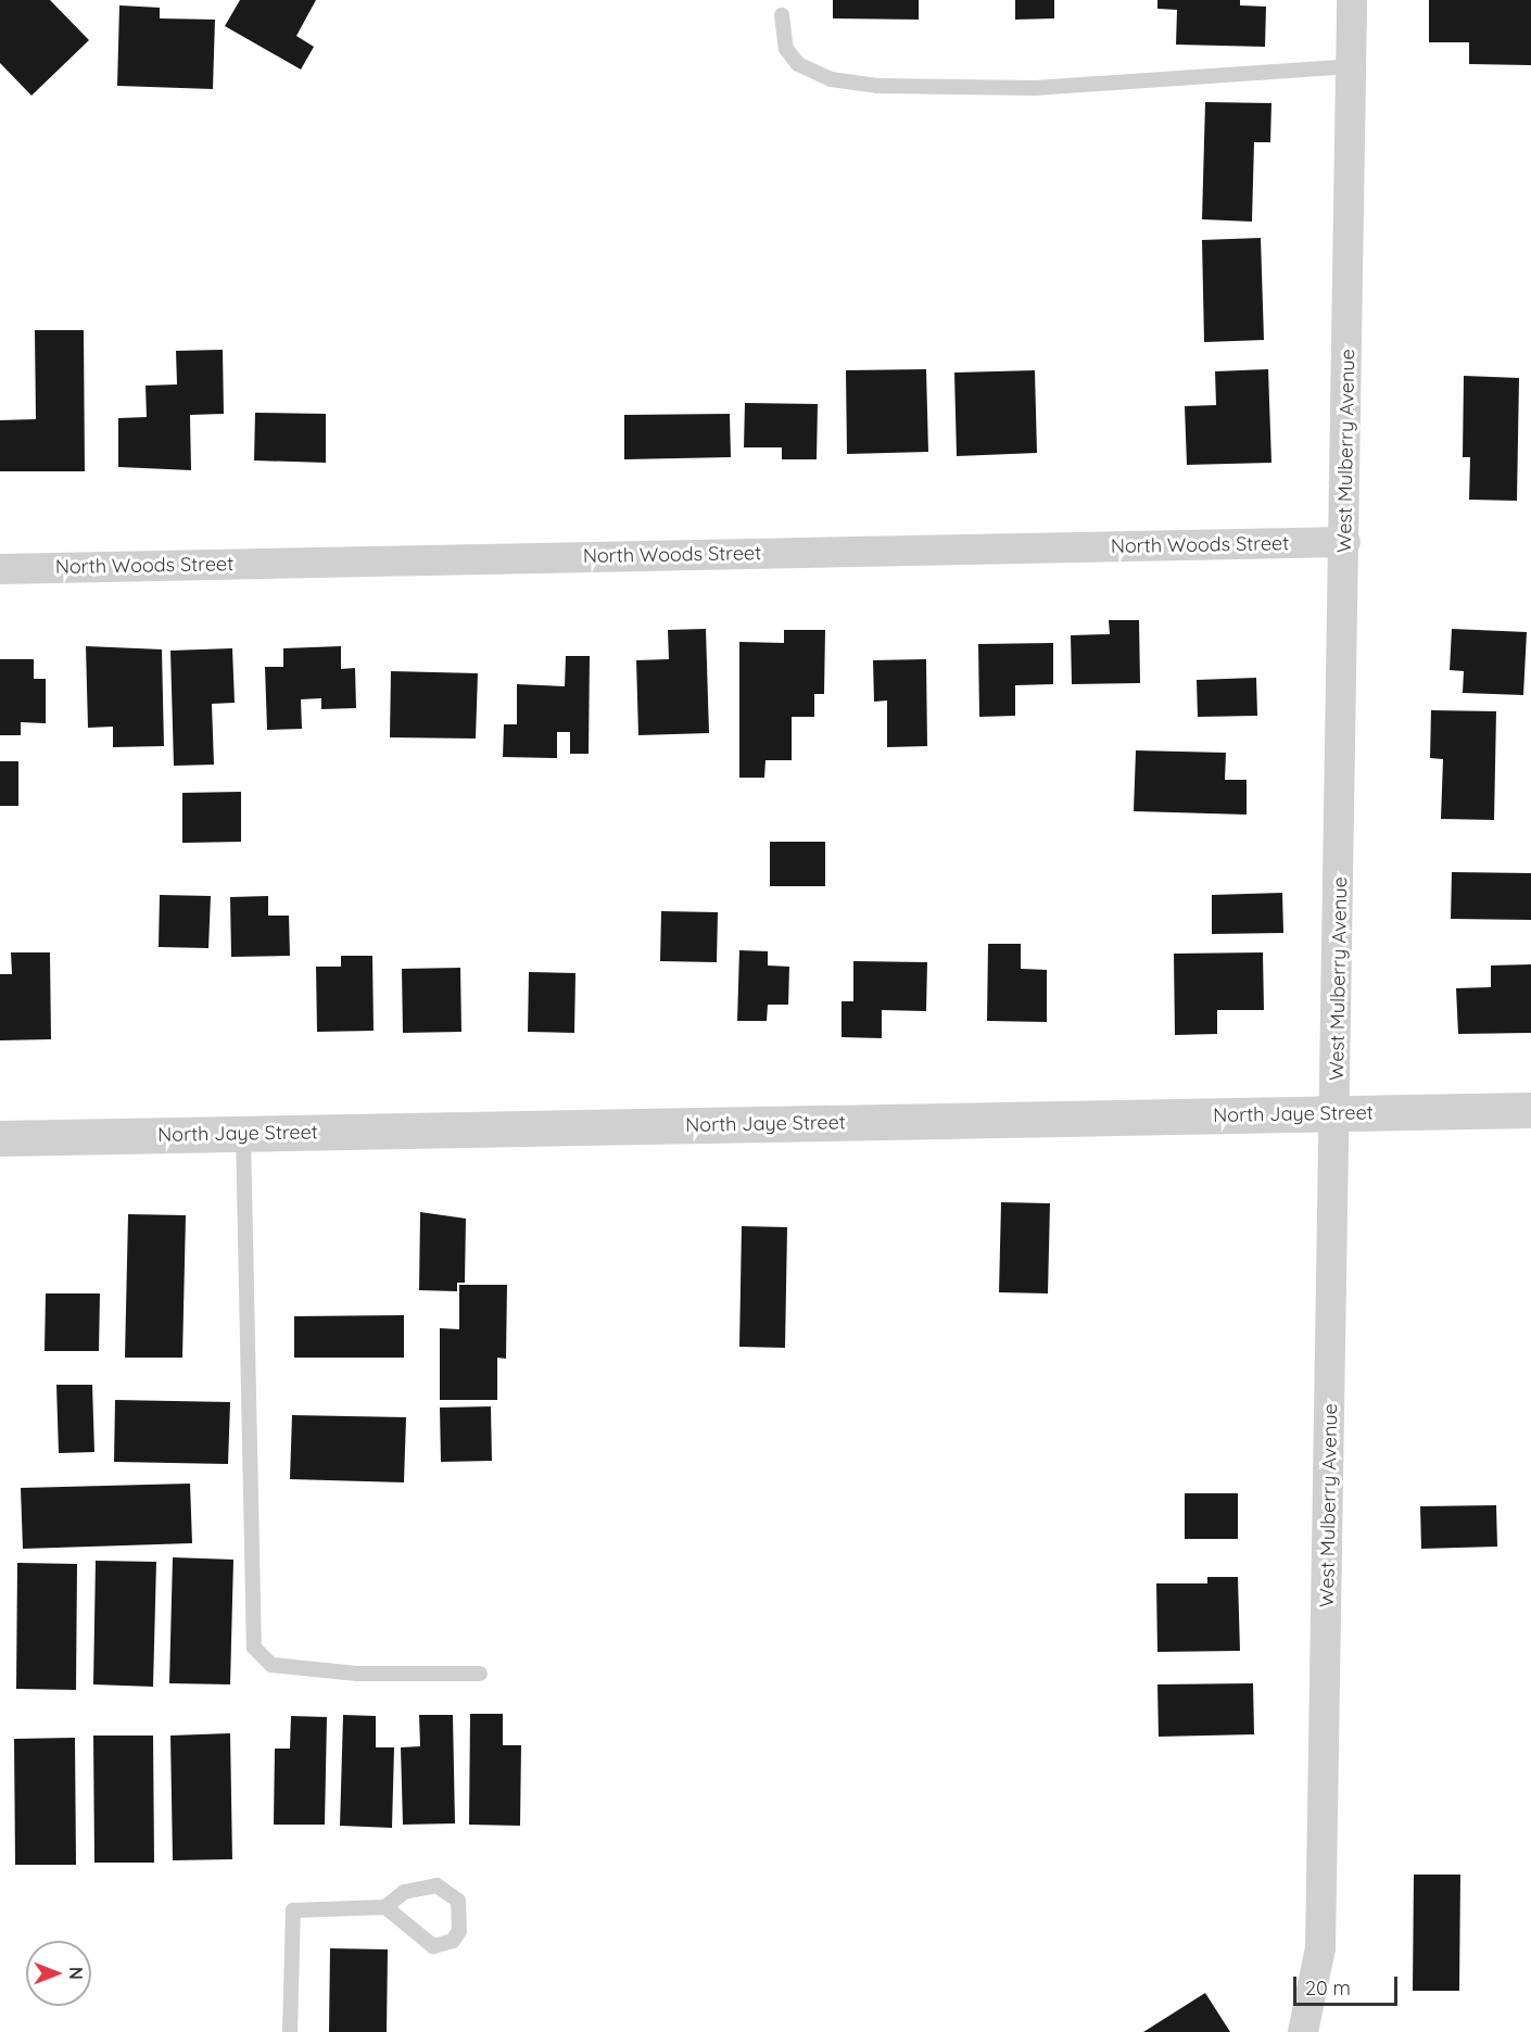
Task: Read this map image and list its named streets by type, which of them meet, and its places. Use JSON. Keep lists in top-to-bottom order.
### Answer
{
  "streets": {
    "street": ["West Mulberry Avenue", "North Woods Street", "North Jaye Street"]
  },
  "crossings": [
    ["West Mulberry Avenue", "North Woods Street"],
    ["West Mulberry Avenue", "North Jaye Street"]
  ],
  "scale_bar": "20 m",
  "north": "right"
}
